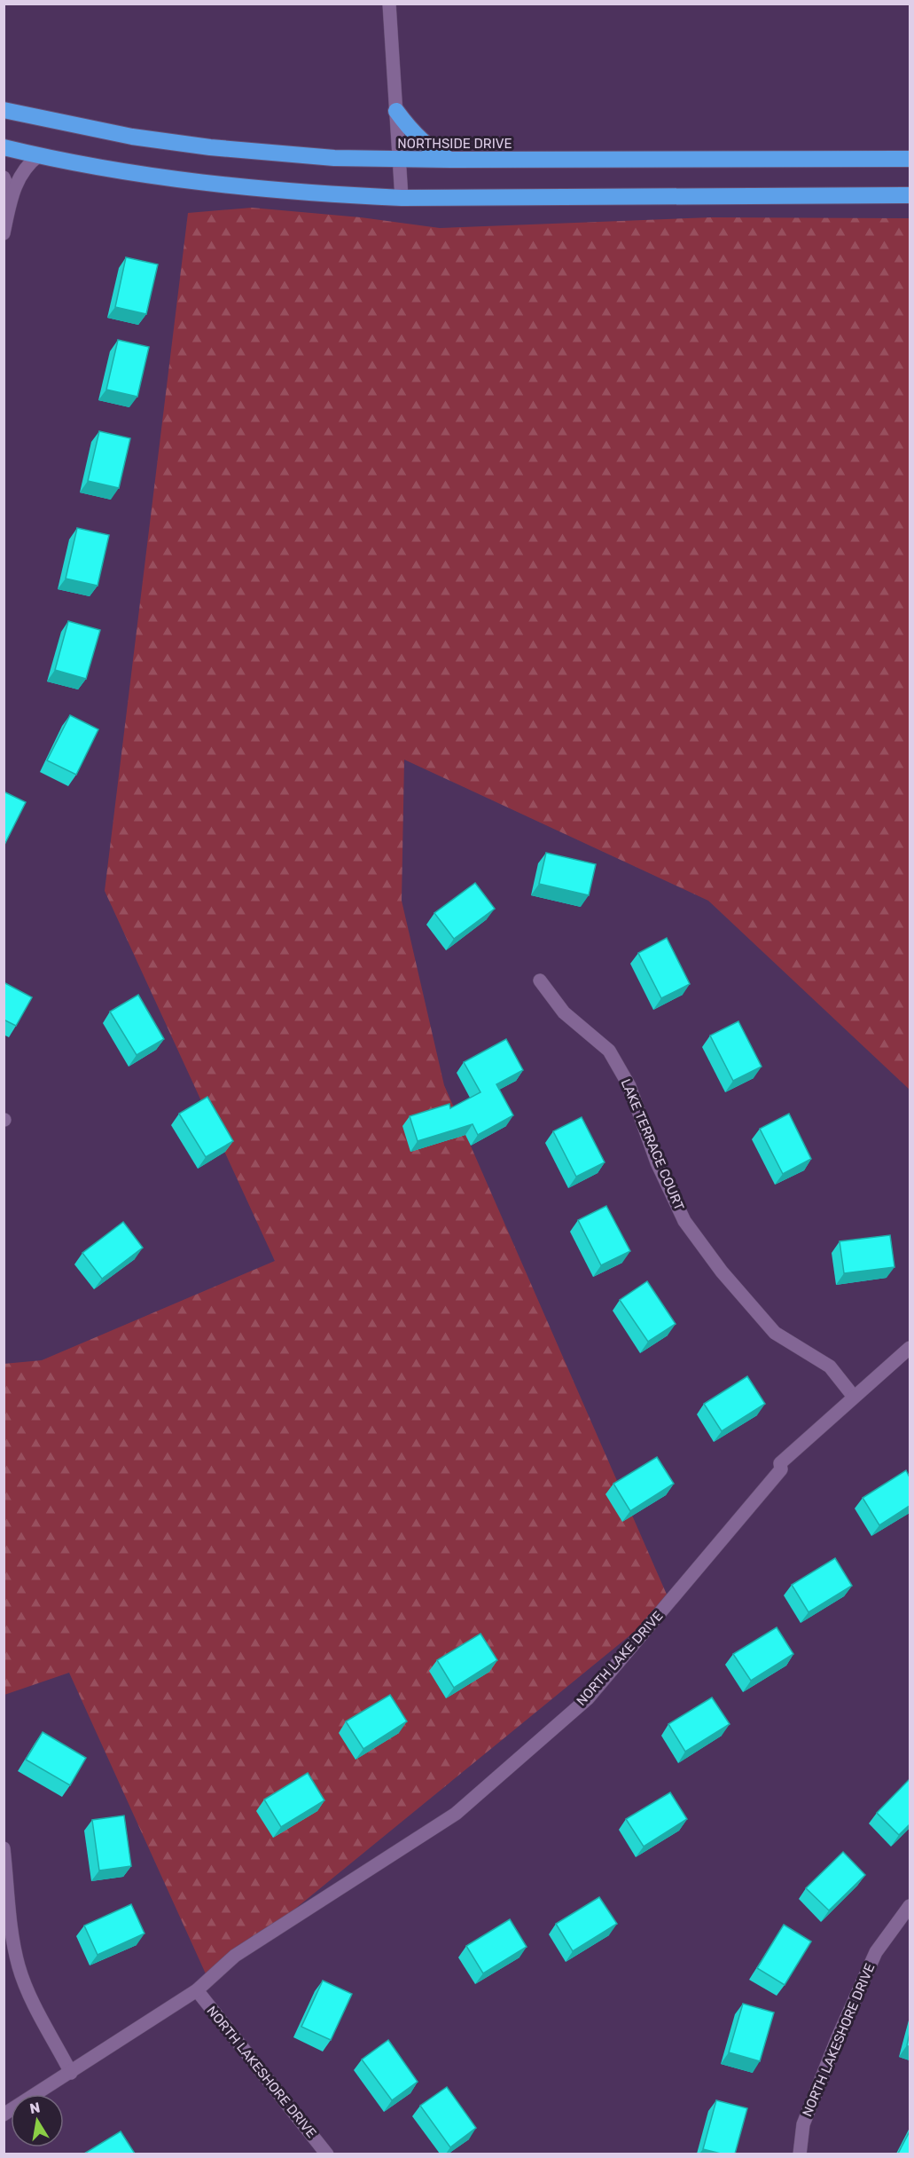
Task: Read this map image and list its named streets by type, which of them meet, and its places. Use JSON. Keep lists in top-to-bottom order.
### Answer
{
  "streets": {
    "highway": ["NORTHSIDE DRIVE"],
    "street": ["LAKE TERRACE COURT", "NORTH LAKE DRIVE", "NORTH LAKESHORE DRIVE"]
  },
  "crossings": [
    ["LAKE TERRACE COURT", "NORTH LAKE DRIVE"],
    ["NORTH LAKE DRIVE", "NORTH LAKESHORE DRIVE"]
  ],
  "north": "top"
}
